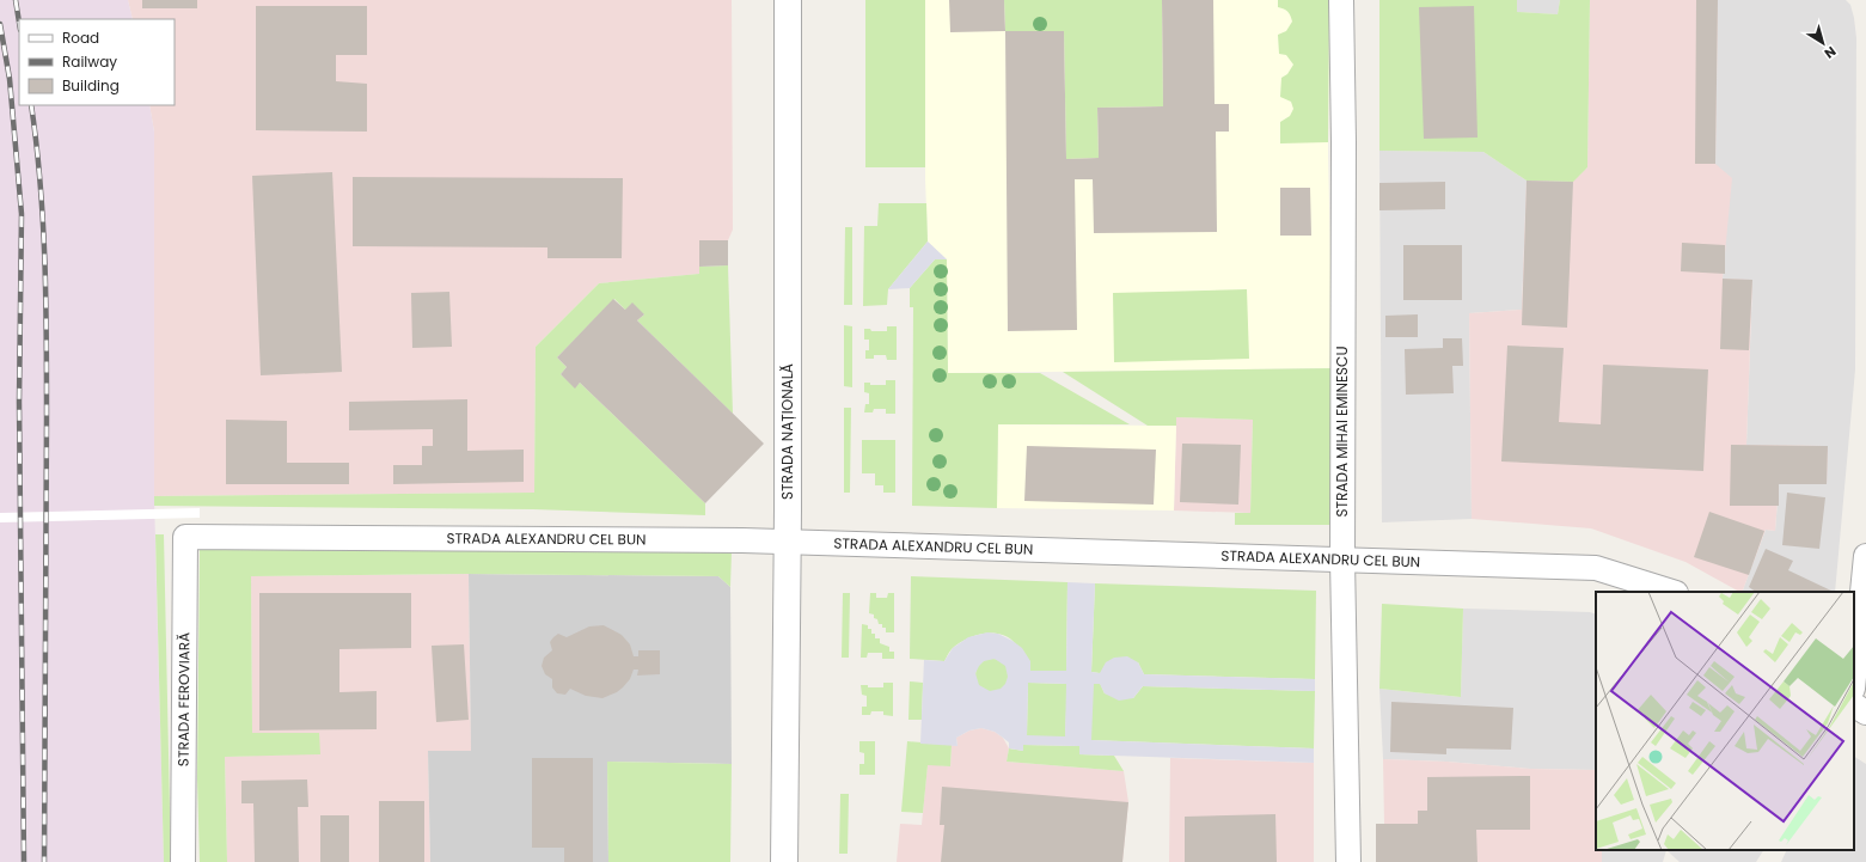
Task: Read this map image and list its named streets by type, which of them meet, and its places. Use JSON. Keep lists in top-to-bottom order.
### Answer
{
  "streets": {
    "street": [
      "STRADA NAȚIONALĂ",
      "STRADA MIHAI EMINESCU",
      "STRADA ALEXANDRU CEL BUN",
      "STRADA FEROVIARĂ"
    ]
  },
  "crossings": [
    ["STRADA NAȚIONALĂ", "STRADA ALEXANDRU CEL BUN"],
    ["STRADA MIHAI EMINESCU", "STRADA ALEXANDRU CEL BUN"],
    ["STRADA ALEXANDRU CEL BUN", "STRADA FEROVIARĂ"]
  ],
  "legend": ["Road", "Railway", "Building"],
  "north": "bottom right"
}
